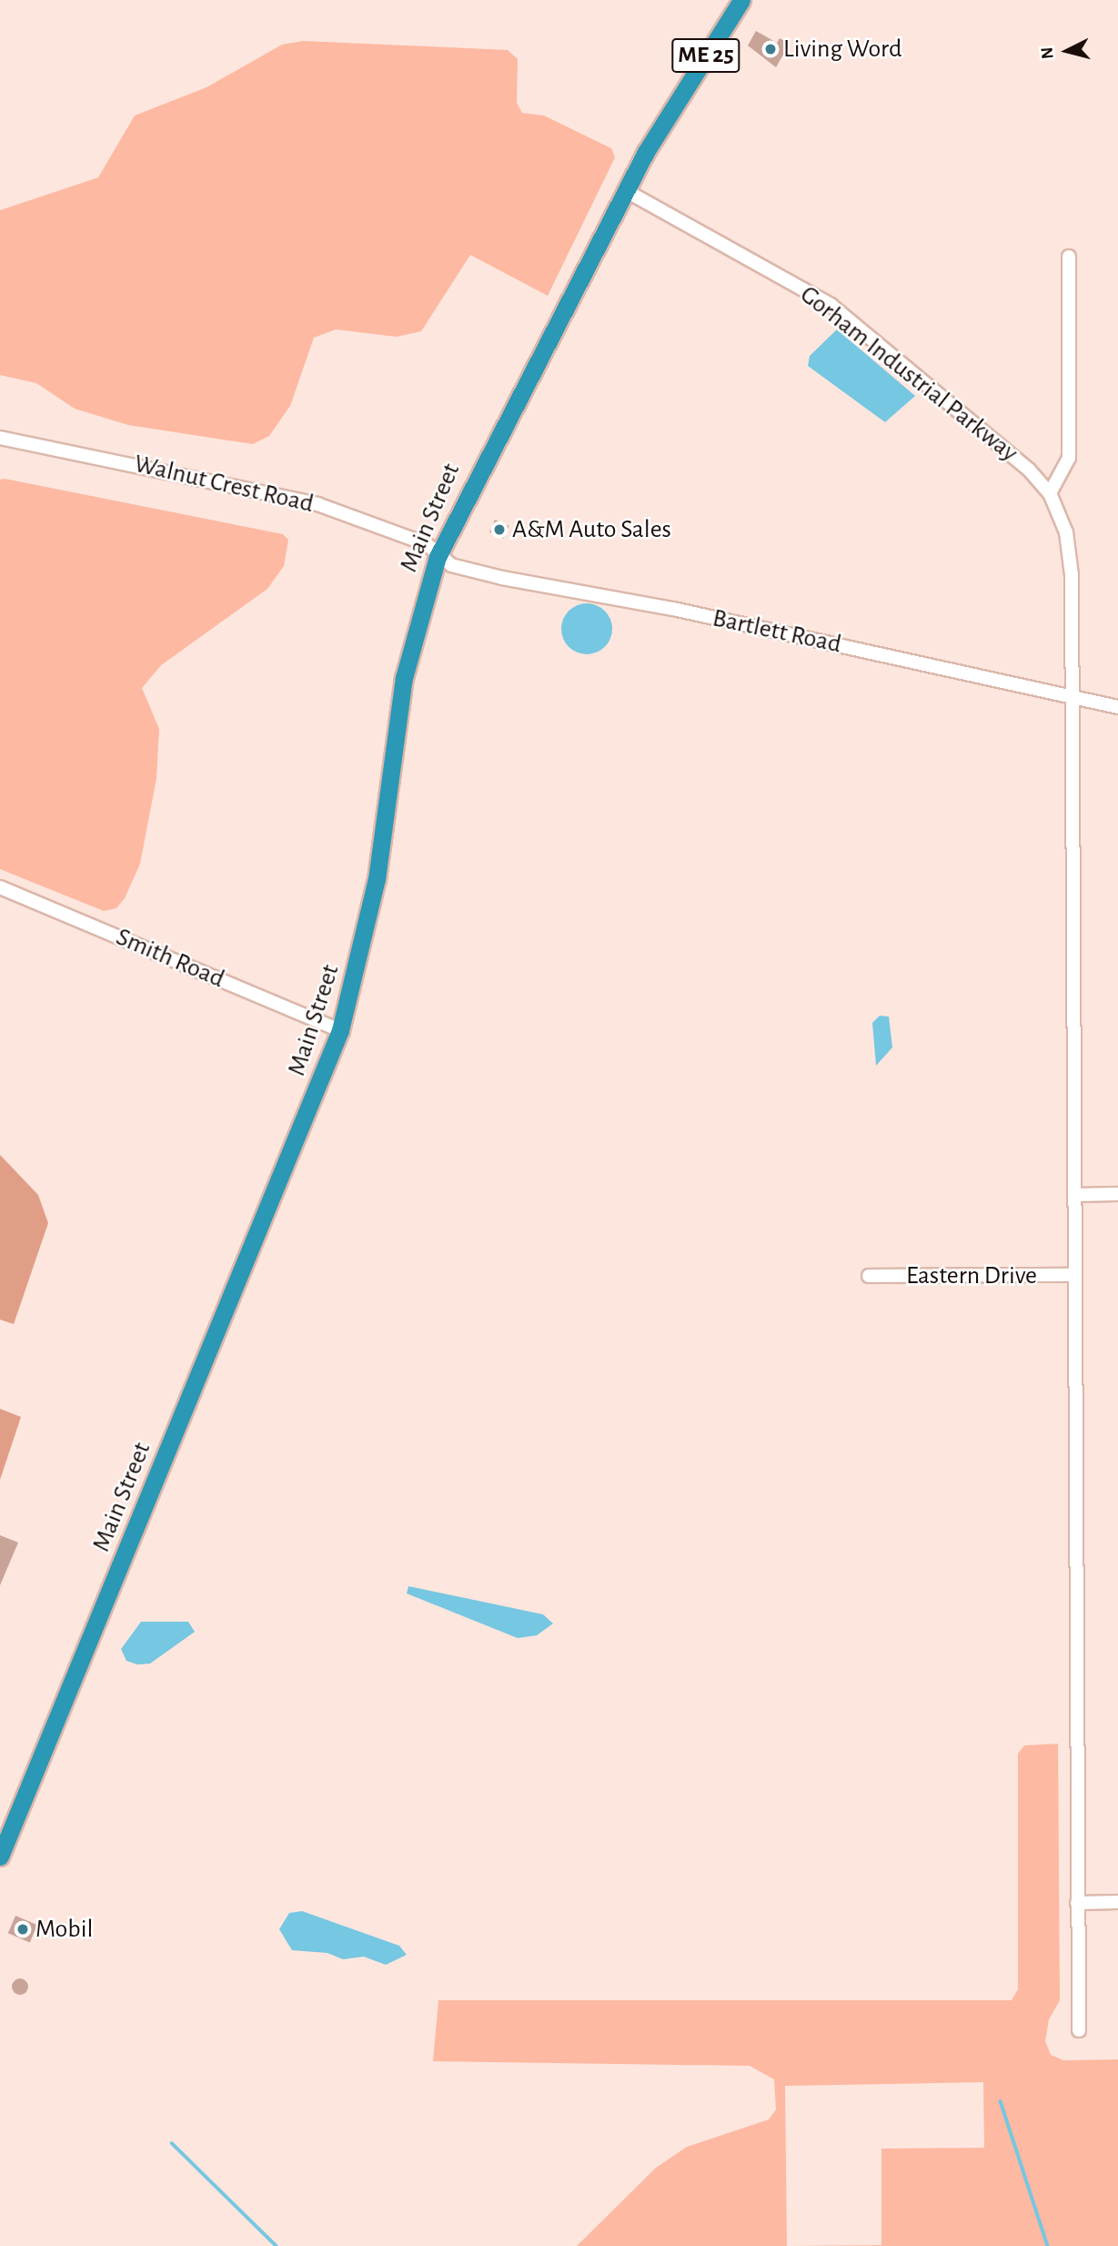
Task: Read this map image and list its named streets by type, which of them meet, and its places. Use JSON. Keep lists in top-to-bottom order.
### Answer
{
  "streets": {
    "highway": ["ME 25", "Main Street"],
    "street": [
      "Gorham Industrial Parkway",
      "Walnut Crest Road",
      "Bartlett Road",
      "Smith Road",
      "Eastern Drive"
    ]
  },
  "crossings": [
    ["Gorham Industrial Parkway", "Main Street"],
    ["Walnut Crest Road", "Main Street"],
    ["Walnut Crest Road", "Bartlett Road"],
    ["Main Street", "Bartlett Road"],
    ["Main Street", "Smith Road"]
  ],
  "places": ["Living Word", "A&M Auto Sales", "Mobil"],
  "north": "left"
}
